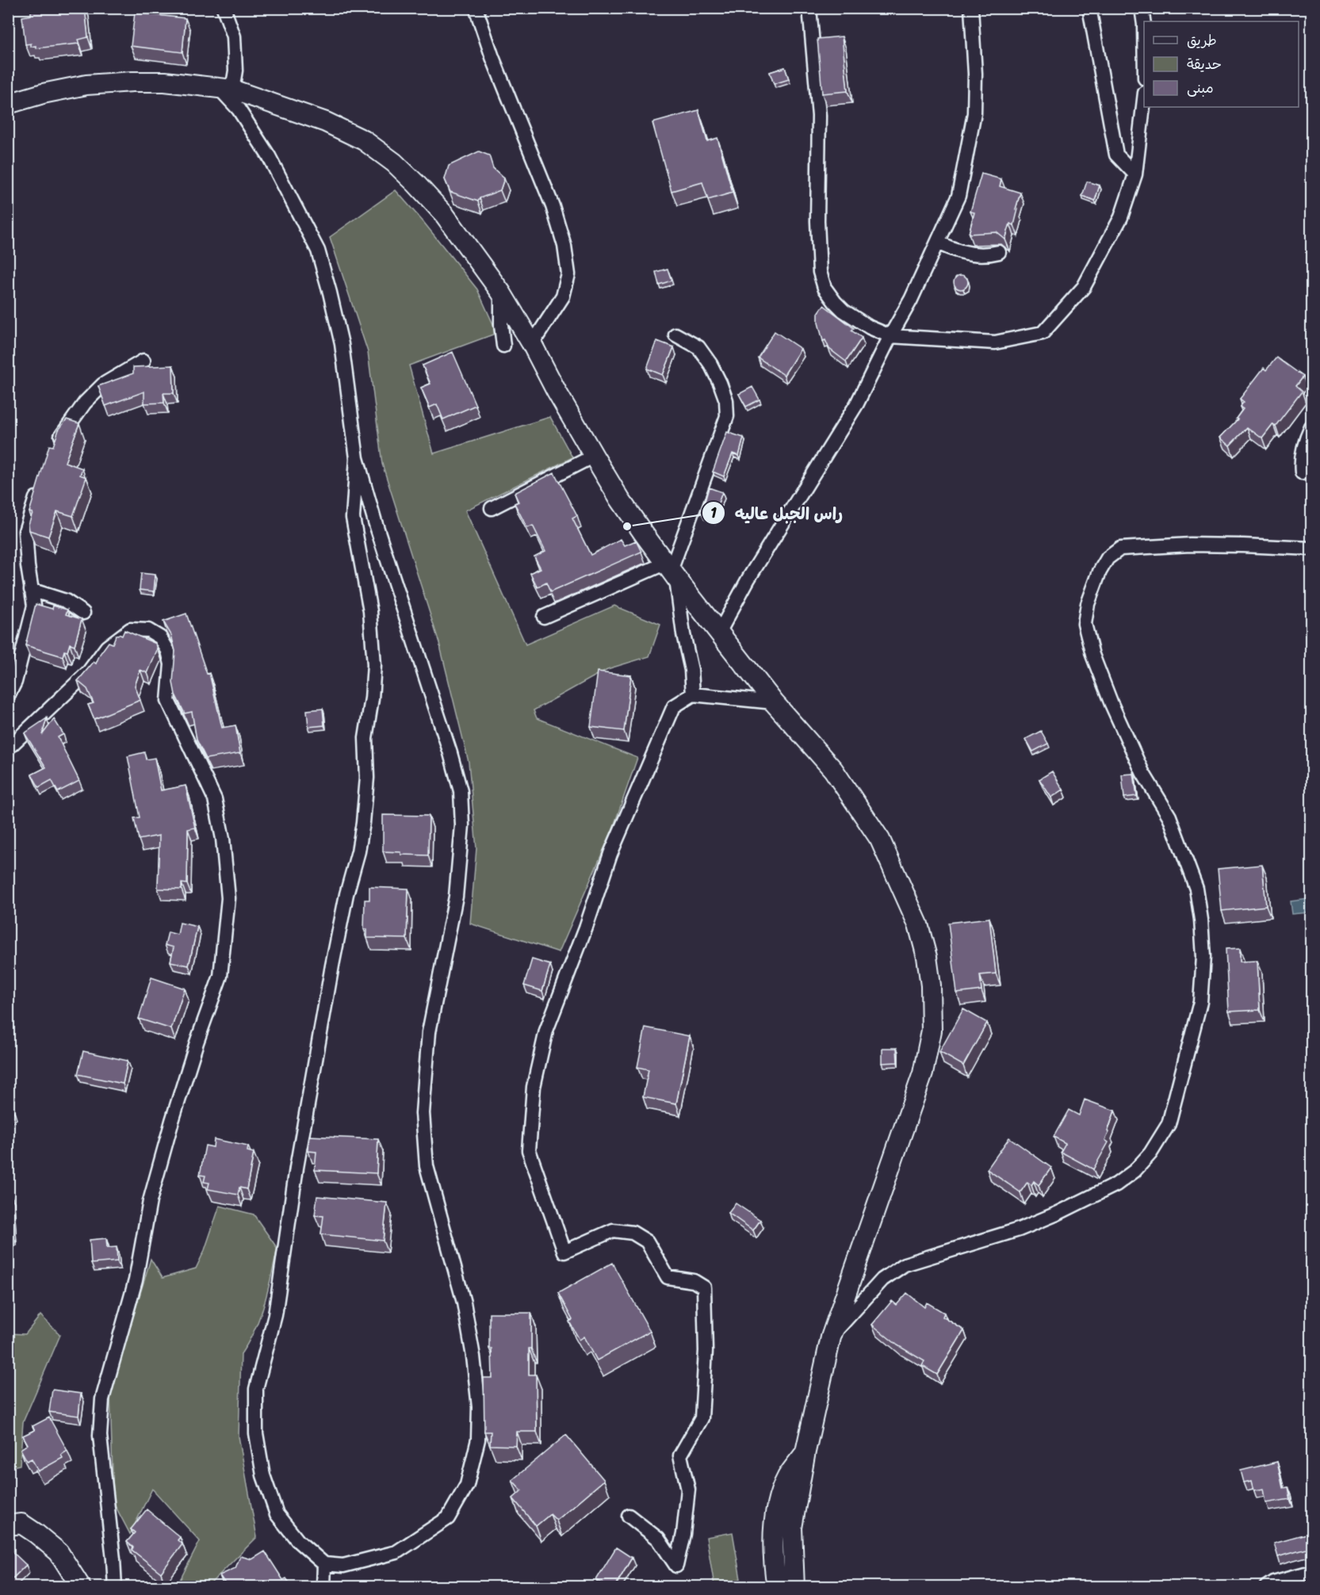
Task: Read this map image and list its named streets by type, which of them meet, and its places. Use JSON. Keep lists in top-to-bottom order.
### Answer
{
  "places": ["راس الجبل عاليه"],
  "legend": ["طريق", "حديقة", "مبنى"]
}
